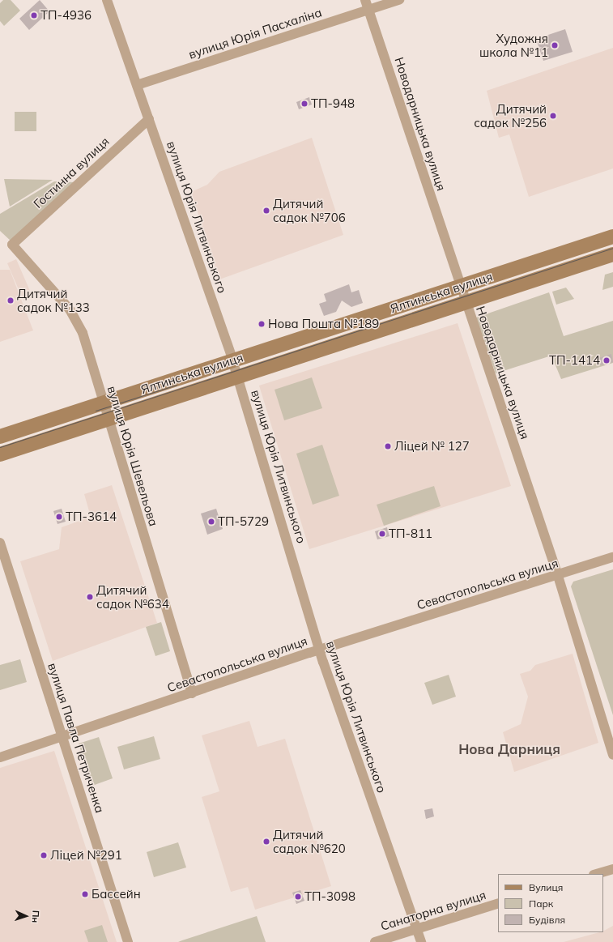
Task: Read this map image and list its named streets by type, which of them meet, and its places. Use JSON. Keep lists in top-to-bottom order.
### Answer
{
  "streets": {
    "street": [
      "вулиця Юрія Пасхаліна",
      "Новодарницька вулиця",
      "Гостинна вулиця",
      "вулиця Юрія Литвинського",
      "Ялтинська вулиця",
      "вулиця Юрія Шевельова",
      "Севастопольська вулиця",
      "вулиця Павла Петриченка",
      "Санаторна вулиця"
    ]
  },
  "crossings": [
    ["вулиця Юрія Пасхаліна", "Новодарницька вулиця"],
    ["вулиця Юрія Пасхаліна", "вулиця Юрія Литвинського"],
    ["Новодарницька вулиця", "Ялтинська вулиця"],
    ["Новодарницька вулиця", "Севастопольська вулиця"],
    ["Гостинна вулиця", "вулиця Юрія Литвинського"],
    ["Гостинна вулиця", "вулиця Юрія Шевельова"],
    ["вулиця Юрія Литвинського", "Ялтинська вулиця"],
    ["вулиця Юрія Литвинського", "Севастопольська вулиця"],
    ["вулиця Юрія Литвинського", "Санаторна вулиця"],
    ["Ялтинська вулиця", "вулиця Юрія Шевельова"],
    ["вулиця Юрія Шевельова", "Севастопольська вулиця"],
    ["Севастопольська вулиця", "вулиця Павла Петриченка"]
  ],
  "districts": ["Нова Дарниця"],
  "places": [
    "ТП-4936",
    "Художня школа №11",
    "ТП-948",
    "Дитячий садок №256",
    "Дитячий садок №706",
    "Дитячий садок №133",
    "Нова Пошта №189",
    "ТП-1414",
    "Ліцей № 127",
    "ТП-3614",
    "ТП-5729",
    "ТП-811",
    "Дитячий садок №634",
    "Дитячий садок №620",
    "Ліцей №291",
    "Бассейн",
    "ТП-3098"
  ],
  "legend": ["Вулиця", "Парк", "Будівля"],
  "north": "right"
}
